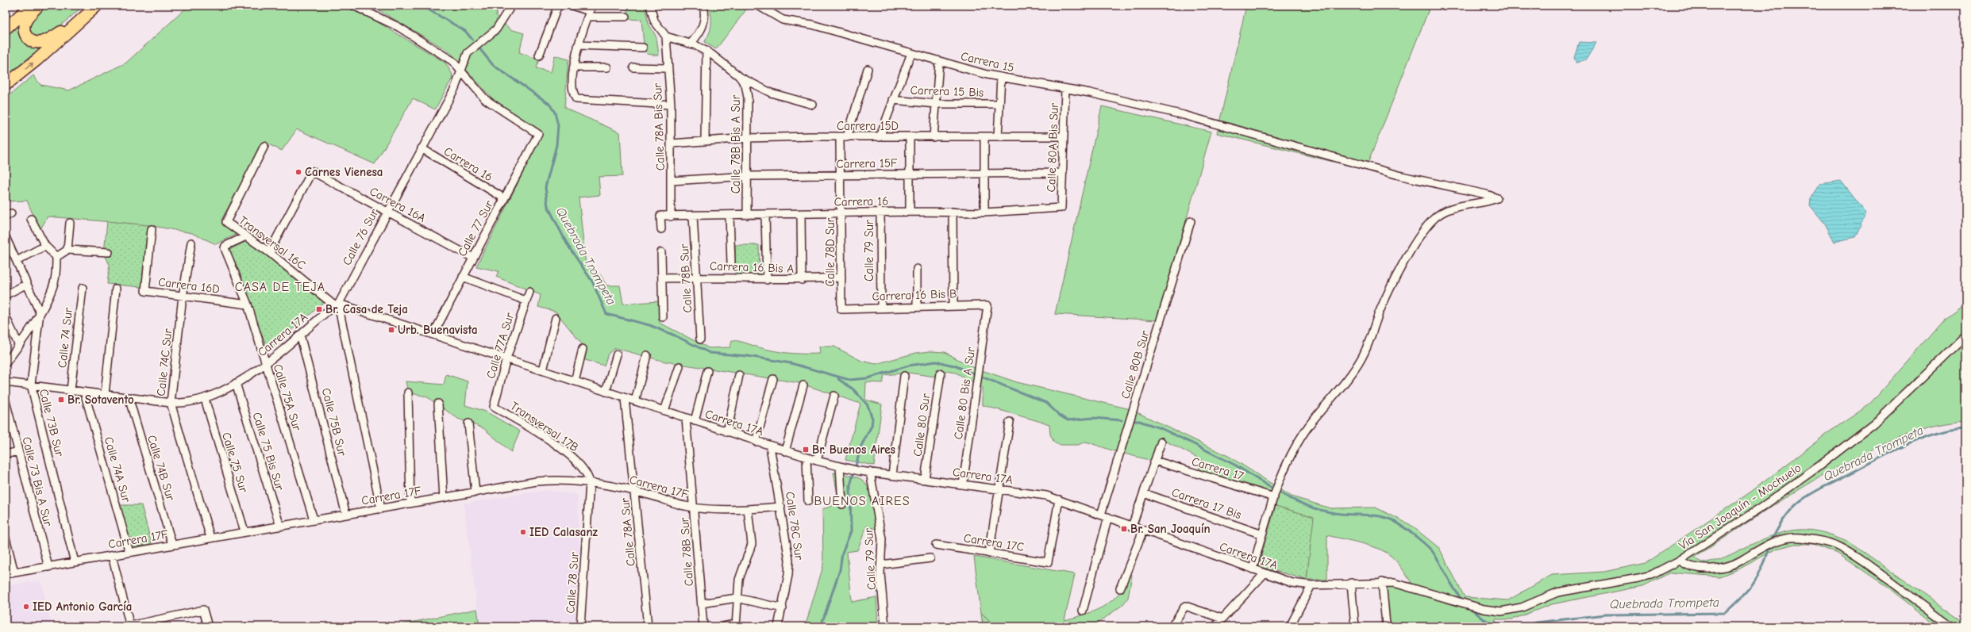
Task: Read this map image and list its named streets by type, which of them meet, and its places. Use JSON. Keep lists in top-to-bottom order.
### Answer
{
  "streets": {
    "street": [
      "Carrera 15",
      "Carrera 15 Bis",
      "Carrera 15D",
      "Calle 78A Bis Sur",
      "Calle 78B Bis A Sur",
      "Calle 80A Bis Sur",
      "Carrera 15F",
      "Carrera 16",
      "Carrera 16A",
      "Calle 77 Sur",
      "Calle 76 Sur",
      "Transversal 16C",
      "Calle 79 Sur",
      "Calle 78D Sur",
      "Carrera 16 Bis A",
      "Calle 78B Sur",
      "Carrera 16D",
      "Carrera 16 Bis B",
      "Carrera 17A",
      "Calle 74 Sur",
      "Calle 77A Sur",
      "Calle 74C Sur",
      "Calle 80B Sur",
      "Calle 80 Bis A Sur",
      "Calle 75A Sur",
      "Calle 75B Sur",
      "Calle 73B Sur",
      "Calle 80 Sur",
      "Transversal 17B",
      "Calle 75 Bis Sur",
      "Calle 75 Sur",
      "Calle 74B Sur",
      "Carrera 17",
      "Calle 74A Sur",
      "Calle 73 Bis A Sur",
      "Carrera 17F",
      "Carrera 17 Bis",
      "Vía San Joaquín - Mochuelo",
      "Calle 78C Sur",
      "Calle 78A Sur",
      "Carrera 17C",
      "Calle 78 Sur"
    ]
  },
  "crossings": [
    ["Carrera 15", "Calle 80A Bis Sur"],
    ["Carrera 15", "Carrera 17"],
    ["Carrera 15D", "Calle 78A Bis Sur"],
    ["Carrera 15D", "Calle 78B Bis A Sur"],
    ["Carrera 15D", "Calle 80A Bis Sur"],
    ["Carrera 15D", "Calle 78D Sur"],
    ["Calle 78A Bis Sur", "Carrera 15F"],
    ["Calle 78A Bis Sur", "Carrera 16"],
    ["Calle 78B Bis A Sur", "Carrera 15F"],
    ["Calle 78B Bis A Sur", "Carrera 16"],
    ["Calle 80A Bis Sur", "Carrera 15F"],
    ["Calle 80A Bis Sur", "Carrera 16"],
    ["Carrera 15F", "Calle 78D Sur"],
    ["Carrera 16", "Calle 77 Sur"],
    ["Carrera 16", "Calle 76 Sur"],
    ["Carrera 16", "Calle 79 Sur"],
    ["Carrera 16", "Calle 78D Sur"],
    ["Carrera 16", "Calle 78B Sur"],
    ["Carrera 16A", "Calle 77 Sur"],
    ["Carrera 16A", "Calle 76 Sur"],
    ["Carrera 16A", "Transversal 16C"],
    ["Calle 77 Sur", "Calle 76 Sur"],
    ["Calle 77 Sur", "Carrera 17A"],
    ["Calle 76 Sur", "Transversal 16C"],
    ["Calle 76 Sur", "Carrera 17A"],
    ["Transversal 16C", "Carrera 17A"],
    ["Transversal 16C", "Calle 75A Sur"],
    ["Calle 79 Sur", "Carrera 16 Bis B"],
    ["Calle 79 Sur", "Carrera 17A"],
    ["Calle 78D Sur", "Carrera 16 Bis A"],
    ["Calle 78D Sur", "Carrera 16 Bis B"],
    ["Carrera 16 Bis A", "Calle 78B Sur"],
    ["Calle 78B Sur", "Carrera 17A"],
    ["Calle 78B Sur", "Carrera 17F"],
    ["Carrera 16D", "Calle 74C Sur"],
    ["Carrera 16D", "Calle 75A Sur"],
    ["Carrera 16 Bis B", "Calle 80 Bis A Sur"],
    ["Carrera 17A", "Calle 74 Sur"],
    ["Carrera 17A", "Calle 77A Sur"],
    ["Carrera 17A", "Calle 74C Sur"],
    ["Carrera 17A", "Calle 80B Sur"],
    ["Carrera 17A", "Calle 80 Bis A Sur"],
    ["Carrera 17A", "Calle 75A Sur"],
    ["Carrera 17A", "Calle 75B Sur"],
    ["Carrera 17A", "Calle 73B Sur"],
    ["Carrera 17A", "Calle 80 Sur"],
    ["Carrera 17A", "Calle 75 Bis Sur"],
    ["Carrera 17A", "Calle 75 Sur"],
    ["Carrera 17A", "Calle 74B Sur"],
    ["Carrera 17A", "Calle 74A Sur"],
    ["Carrera 17A", "Vía San Joaquín - Mochuelo"],
    ["Carrera 17A", "Calle 78C Sur"],
    ["Carrera 17A", "Calle 78A Sur"],
    ["Carrera 17A", "Carrera 17C"],
    ["Calle 77A Sur", "Transversal 17B"],
    ["Calle 74C Sur", "Carrera 17F"],
    ["Calle 75A Sur", "Carrera 17F"],
    ["Calle 75B Sur", "Carrera 17F"],
    ["Calle 73B Sur", "Carrera 17F"],
    ["Transversal 17B", "Carrera 17F"],
    ["Transversal 17B", "Calle 78 Sur"],
    ["Calle 75 Bis Sur", "Carrera 17F"],
    ["Calle 75 Sur", "Carrera 17F"],
    ["Calle 74B Sur", "Carrera 17F"],
    ["Calle 74A Sur", "Carrera 17F"],
    ["Calle 73 Bis A Sur", "Carrera 17F"],
    ["Carrera 17F", "Calle 78C Sur"],
    ["Carrera 17F", "Calle 78A Sur"],
    ["Carrera 17F", "Calle 78 Sur"]
  ],
  "districts": ["CASA DE TEJA", "BUENOS AIRES"],
  "water": ["Quebrada Trompeta"],
  "places": {
    "other": ["Carnes Vienesa", "IED Calasanz", "IED Antonio García"],
    "transit": [
      "Br. Casa de Teja",
      "Urb. Buenavista",
      "Br. Sotavento",
      "Br. Buenos Aires",
      "Br. San Joaquín"
    ]
  }
}
